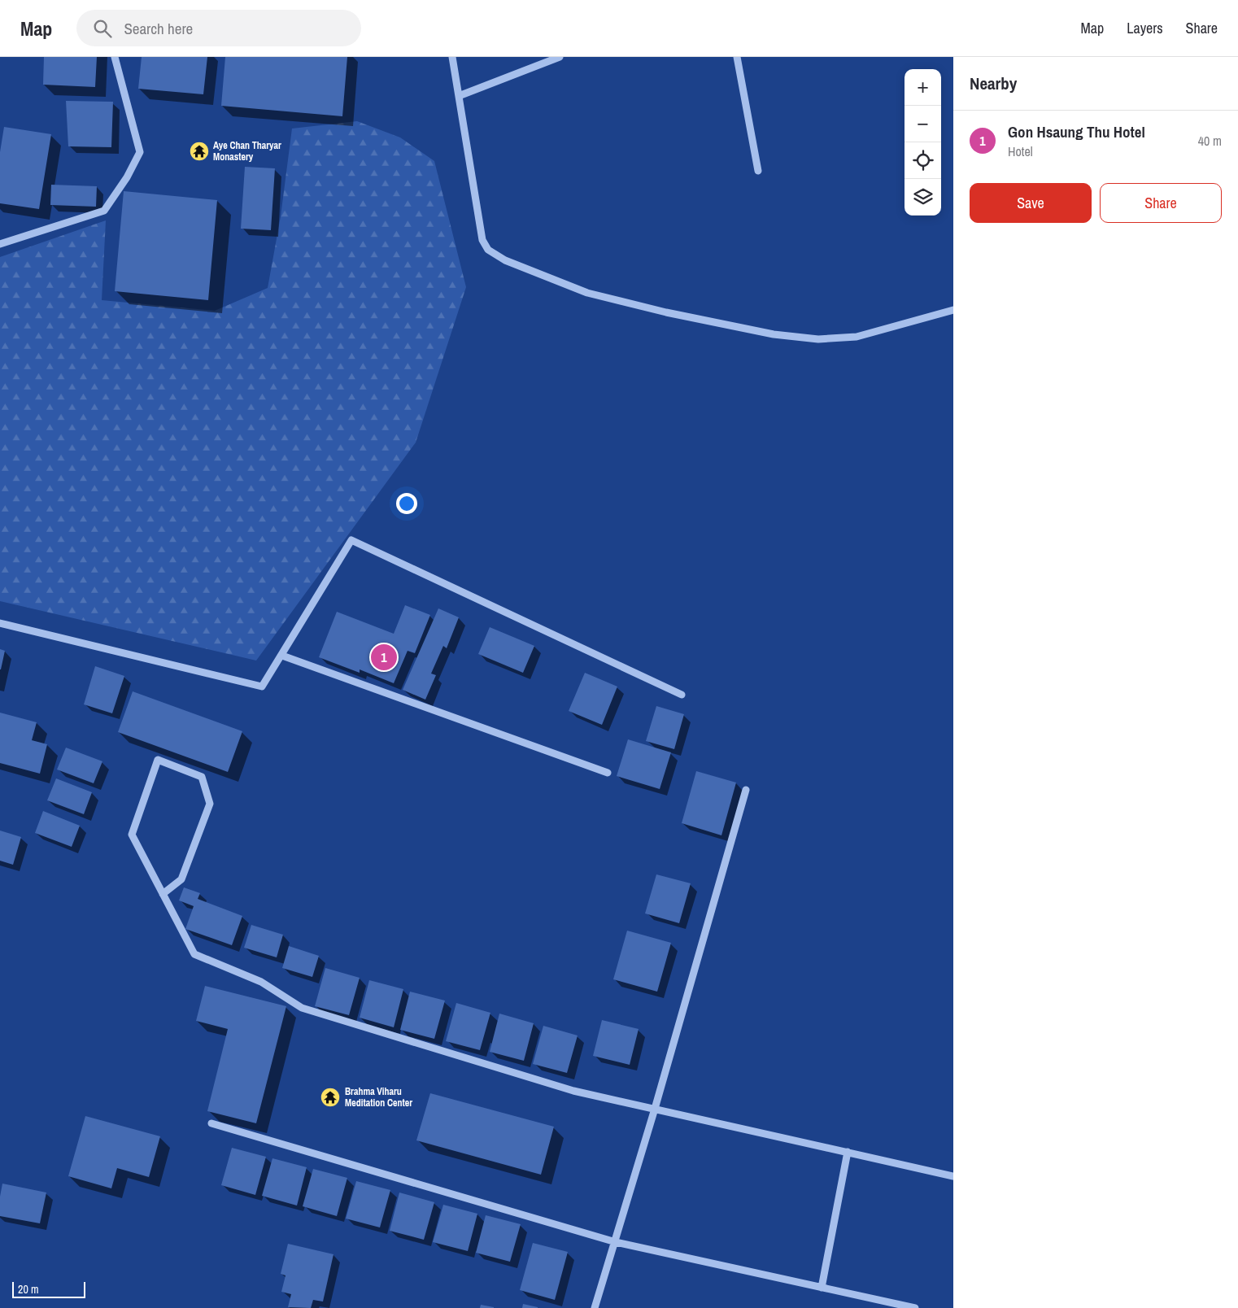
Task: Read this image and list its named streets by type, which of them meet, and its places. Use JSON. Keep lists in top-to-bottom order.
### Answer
{
  "places": {
    "temple": ["Aye Chan Tharyar Monastery", "Brahma Viharu Meditation Center"]
  },
  "scale_bar": "20 m",
  "page": {
    "header": "Map",
    "search": "Search here",
    "nav": ["Map", "Layers", "Share"],
    "heading": "Nearby",
    "map_buttons": ["+", "−"],
    "list": [
      {
        "mark": "1",
        "name": "Gon Hsaung Thu Hotel",
        "note": "Hotel",
        "value": "40 m"
      }
    ],
    "buttons": ["Save", "Share"],
    "pins": "1",
    "scale": "20 m"
  }
}
